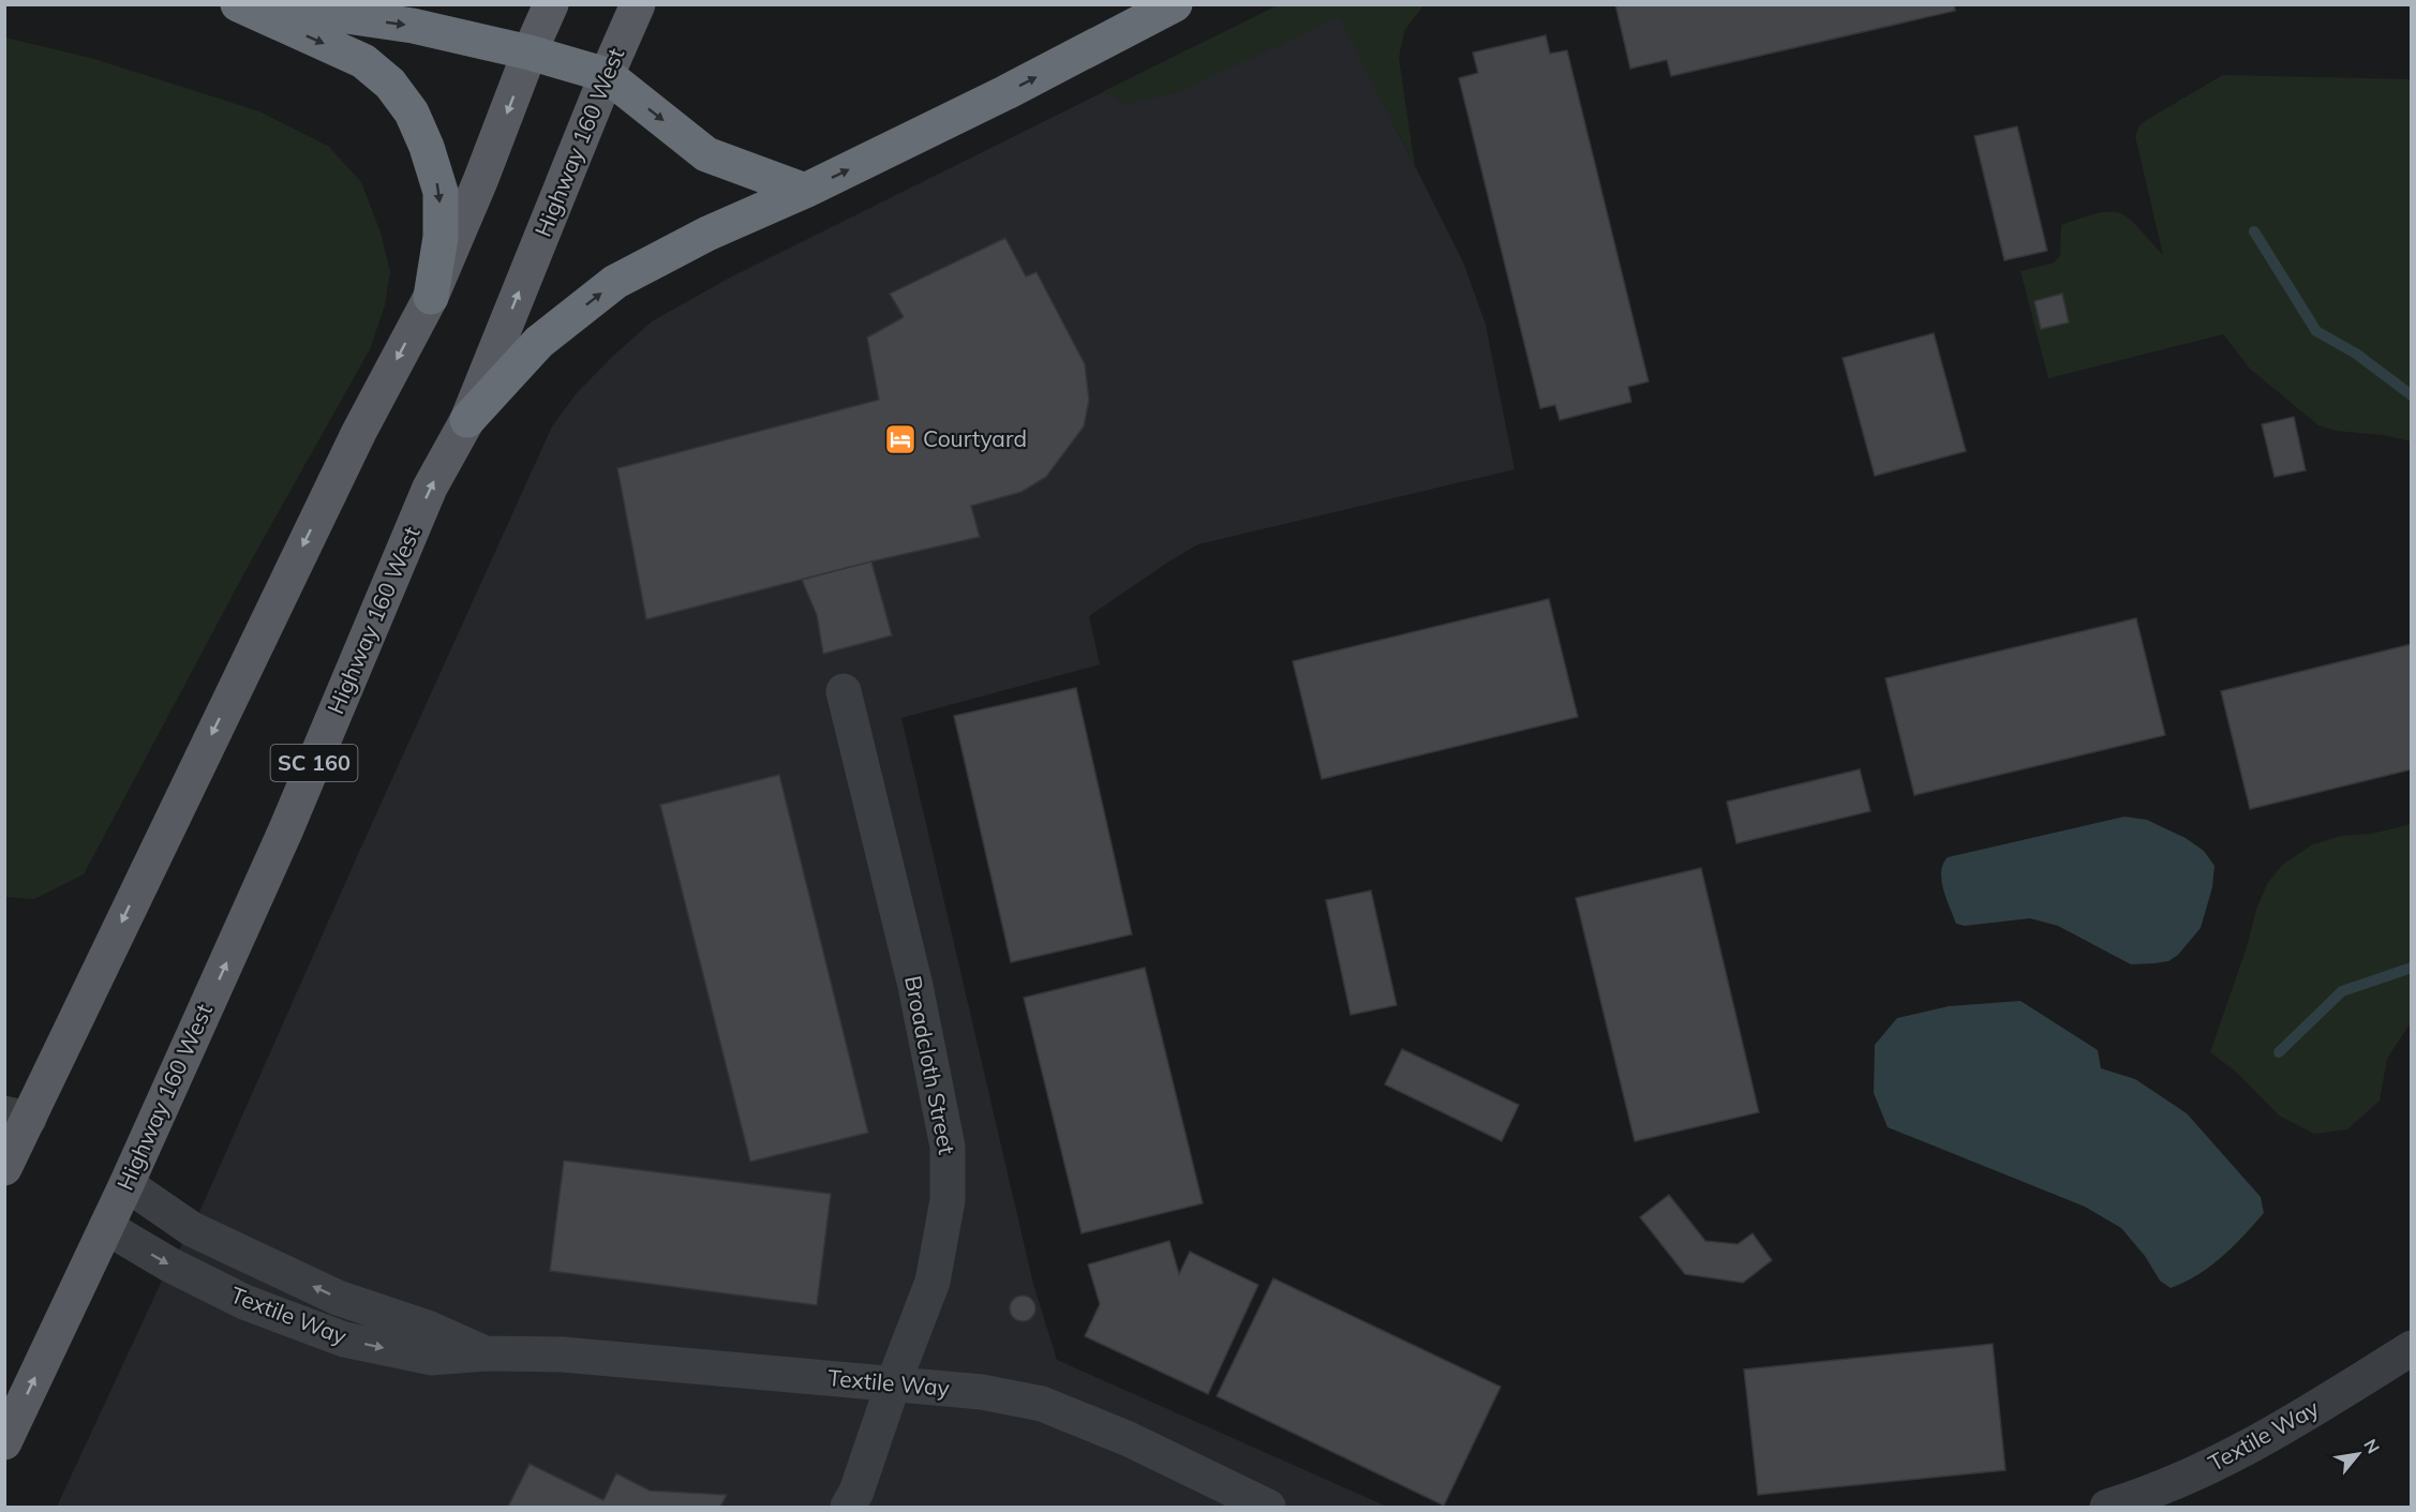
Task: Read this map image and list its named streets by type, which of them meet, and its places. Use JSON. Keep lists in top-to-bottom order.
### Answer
{
  "streets": {
    "main road": ["Highway 160 West", "SC 160"],
    "street": ["Broadcloth Street", "Textile Way"]
  },
  "crossings": [
    ["Highway 160 West", "Textile Way"],
    ["Broadcloth Street", "Textile Way"]
  ],
  "places": {
    "hotel": ["Courtyard"]
  },
  "north": "top right"
}
